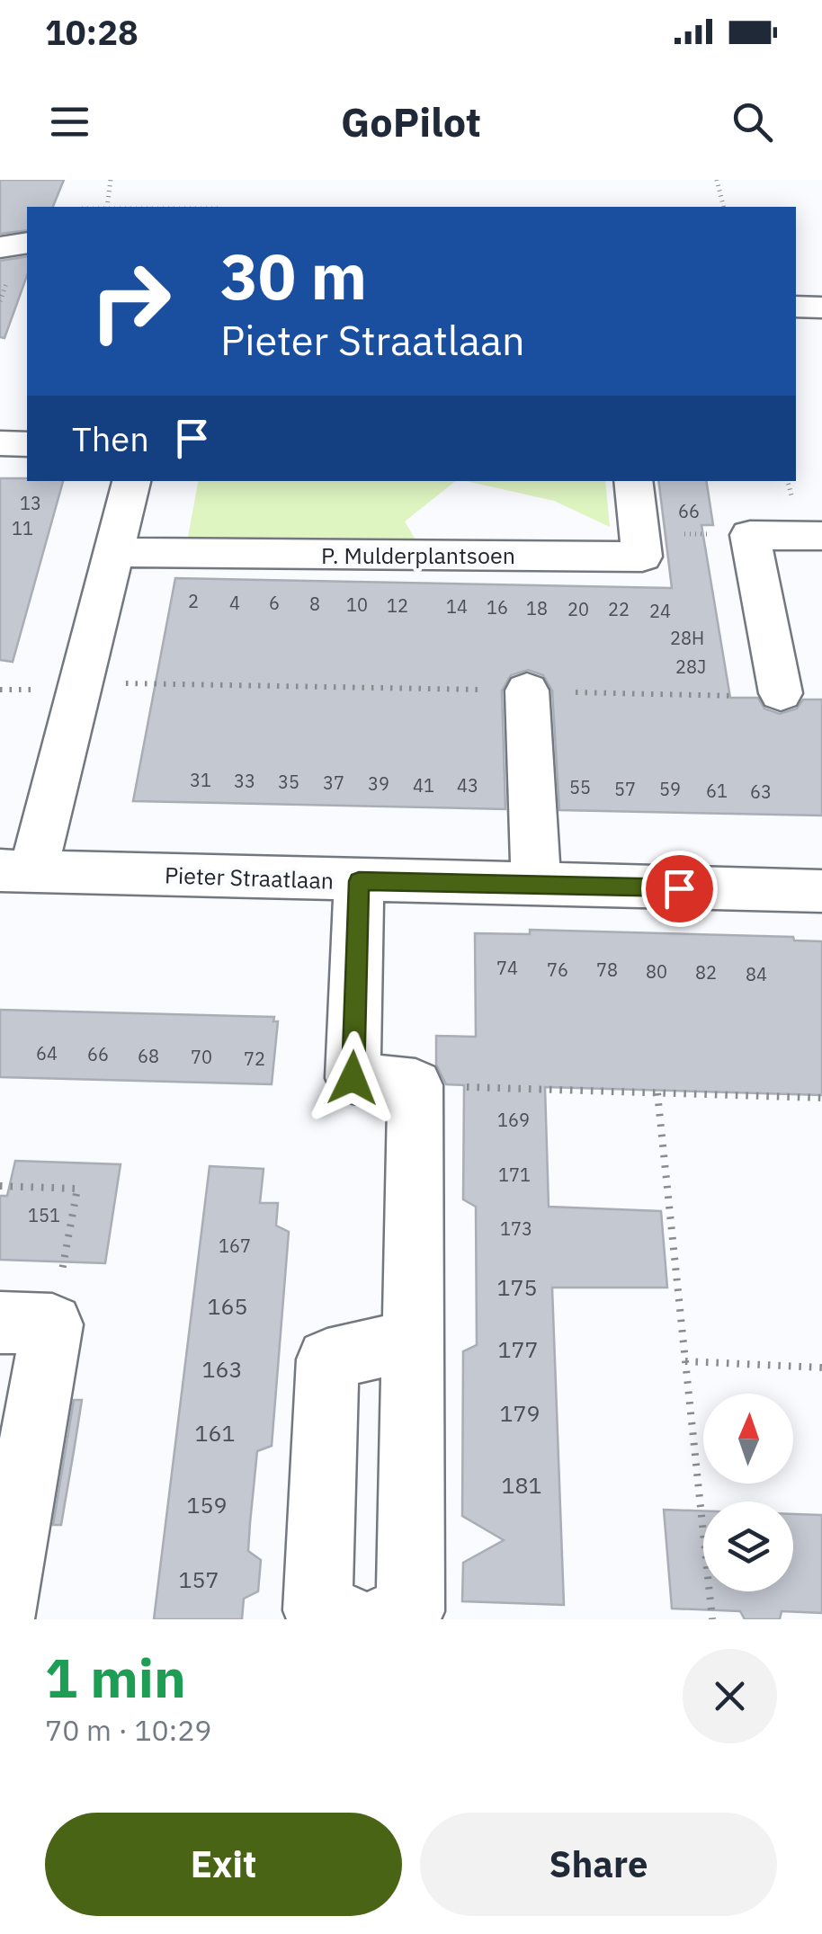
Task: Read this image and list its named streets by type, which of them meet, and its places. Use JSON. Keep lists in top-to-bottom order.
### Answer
{
  "streets": {
    "street": ["P. Mulderplantsoen", "Pieter Straatlaan"]
  },
  "house_numbers": [
    "13",
    "66",
    "11",
    "2",
    "4",
    "6",
    "8",
    "10",
    "12",
    "14",
    "16",
    "18",
    "20",
    "22",
    "24",
    "28H",
    "28J",
    "31",
    "33",
    "35",
    "37",
    "39",
    "41",
    "43",
    "55",
    "57",
    "59",
    "61",
    "63",
    "74",
    "76",
    "78",
    "80",
    "82",
    "84",
    "64",
    "66",
    "68",
    "70",
    "72",
    "169",
    "171",
    "151",
    "173",
    "167",
    "175",
    "165",
    "177",
    "163",
    "179",
    "161",
    "181",
    "159",
    "157"
  ],
  "north": "top",
  "page": {
    "status": "10:28",
    "header": "GoPilot",
    "turn": ["30 m", "Pieter Straatlaan"],
    "then": "Then",
    "heading": ["1 min", "70 m · 10:29"],
    "buttons": ["Exit", "Share"]
  }
}
